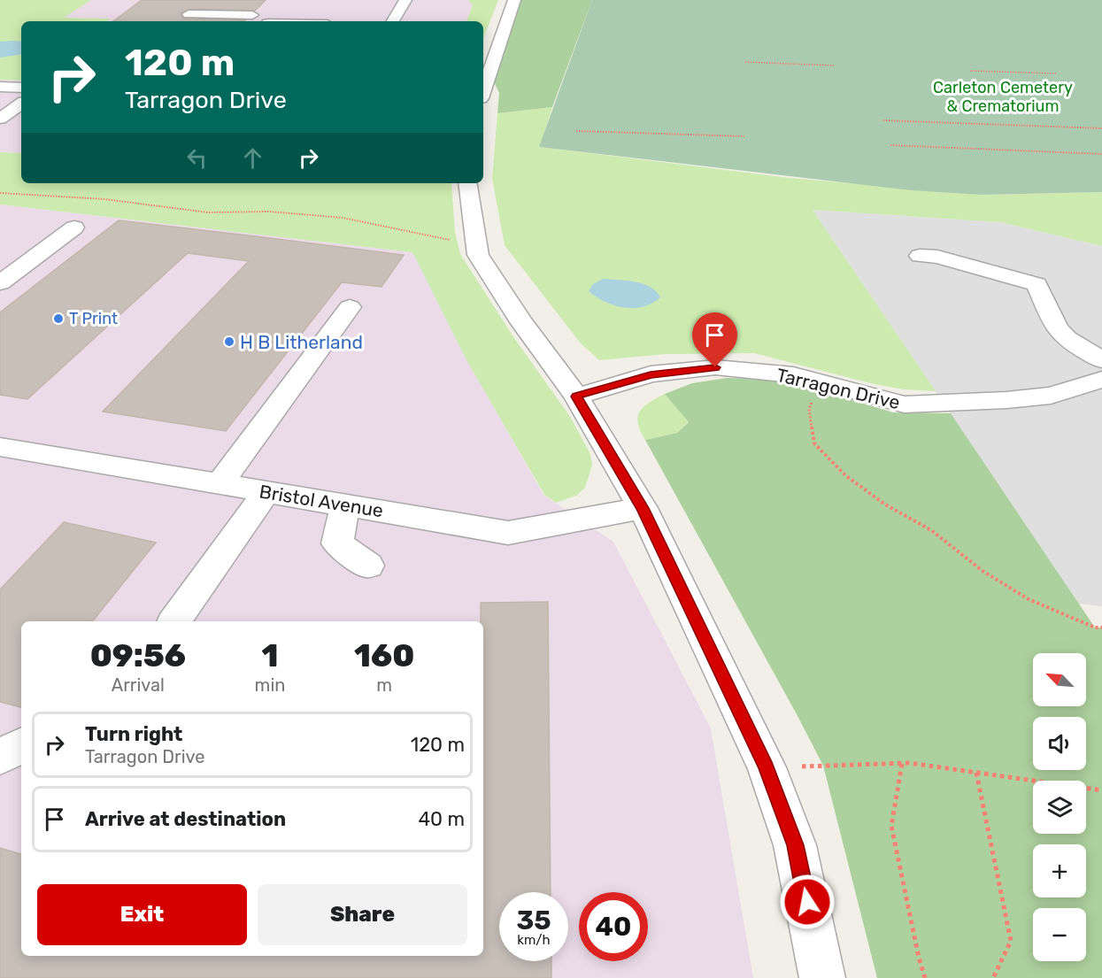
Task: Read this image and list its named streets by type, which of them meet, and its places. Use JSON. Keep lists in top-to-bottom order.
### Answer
{
  "streets": {
    "street": ["Tarragon Drive", "Bristol Avenue"]
  },
  "parks": ["Carleton Cemetery & Crematorium"],
  "places": ["T Print", "H B Litherland"],
  "north": "top left",
  "page": {
    "turn": ["120 m", "Tarragon Drive"],
    "eta": [
      "09:56",
      "Arrival",
      "1",
      "min",
      "160",
      "m"
    ],
    "map_buttons": ["+", "−"],
    "list": [
      {
        "name": "Turn right",
        "note": "Tarragon Drive",
        "value": "120 m"
      },
      {
        "name": "Arrive at destination",
        "value": "40 m"
      }
    ],
    "buttons": ["Exit", "Share"],
    "speed": "35 km/h",
    "limit": "40"
  }
}
